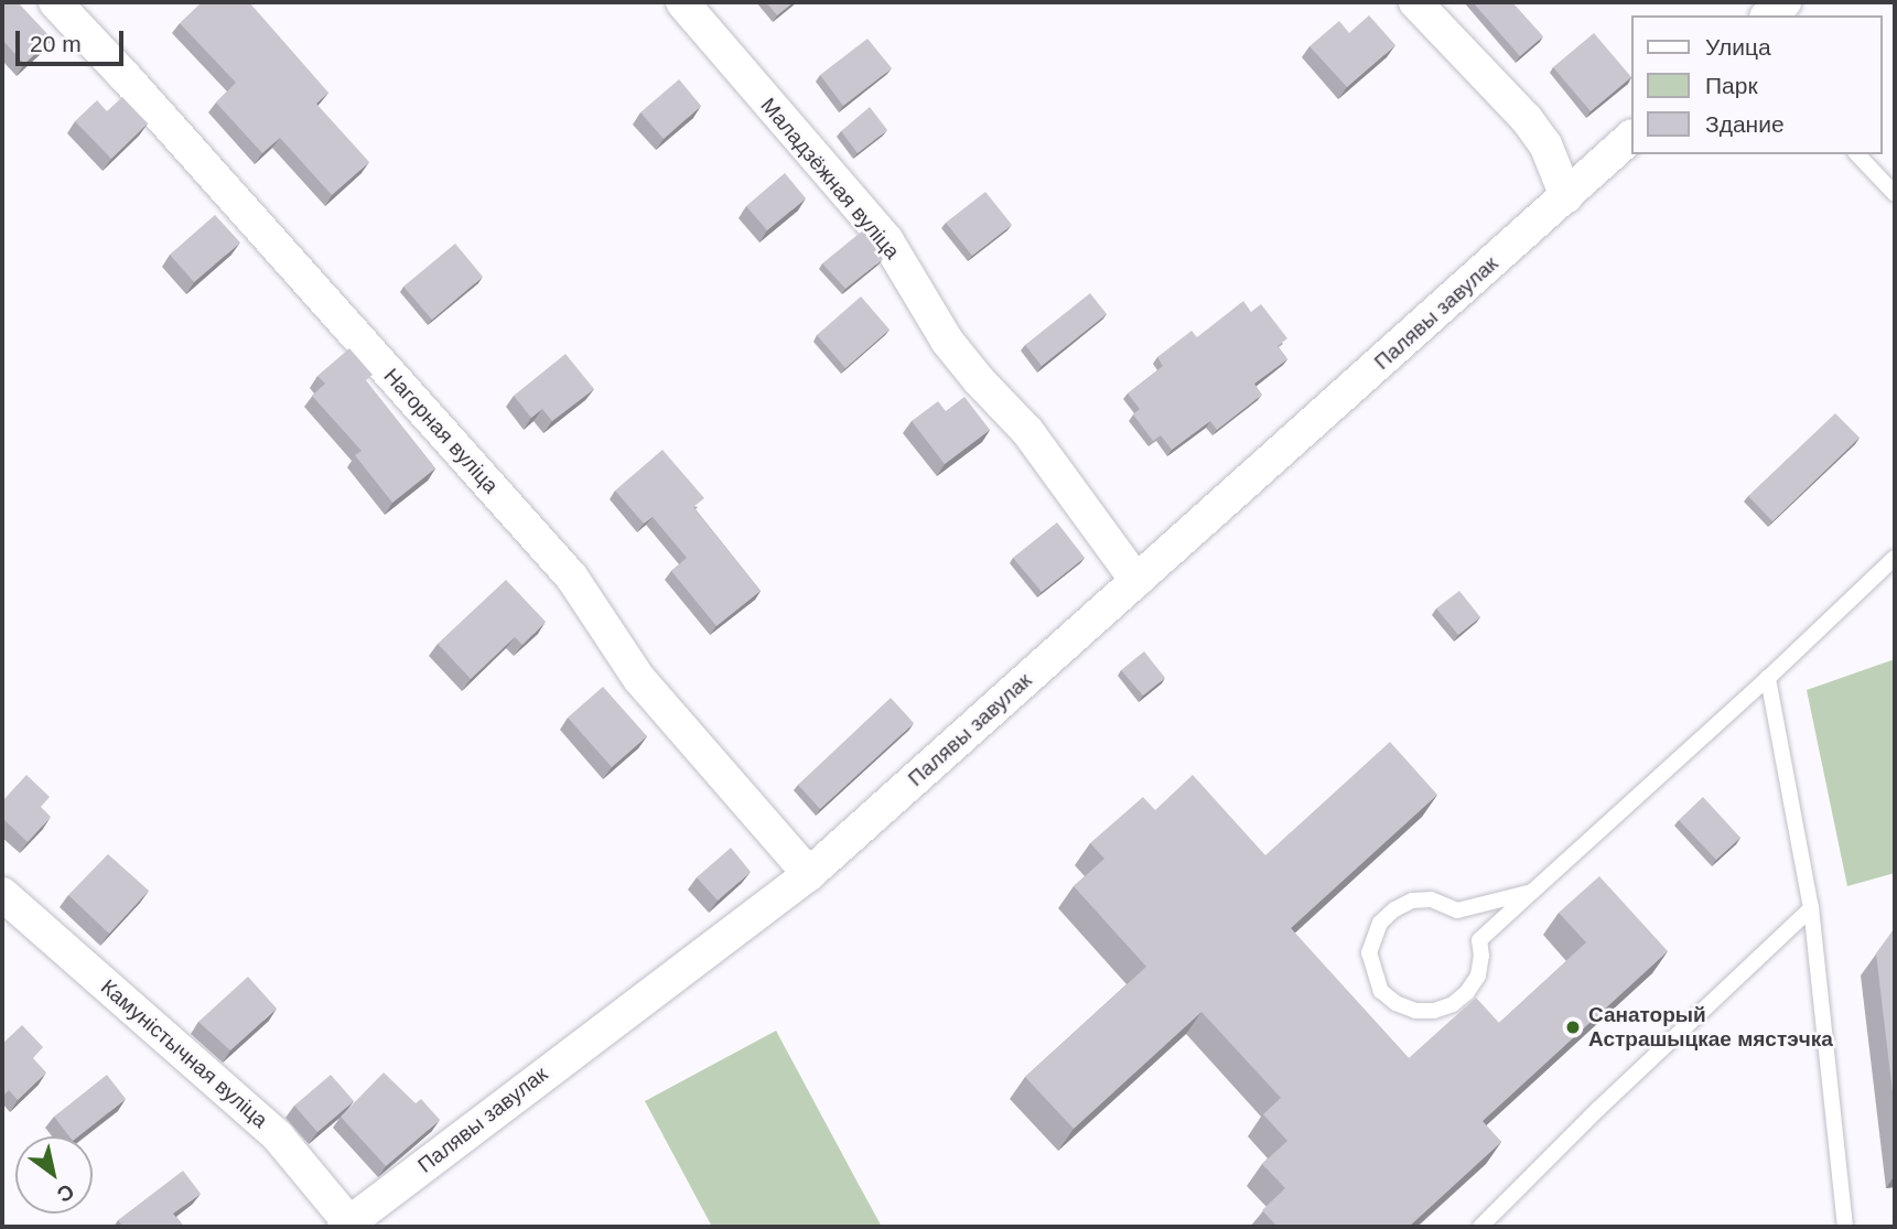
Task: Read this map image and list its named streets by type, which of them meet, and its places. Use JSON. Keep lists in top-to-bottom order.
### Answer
{
  "streets": {
    "street": [
      "Маладзёжная вуліца",
      "Палявы завулак",
      "Нагорная вуліца",
      "Камуністычная вуліца"
    ]
  },
  "crossings": [
    ["Маладзёжная вуліца", "Палявы завулак"],
    ["Палявы завулак", "Нагорная вуліца"],
    ["Палявы завулак", "Камуністычная вуліца"]
  ],
  "places": ["Санаторый Астрашыцкае мястэчка"],
  "legend": ["Улица", "Парк", "Здание"],
  "scale_bar": "20 m",
  "north": "bottom right"
}
